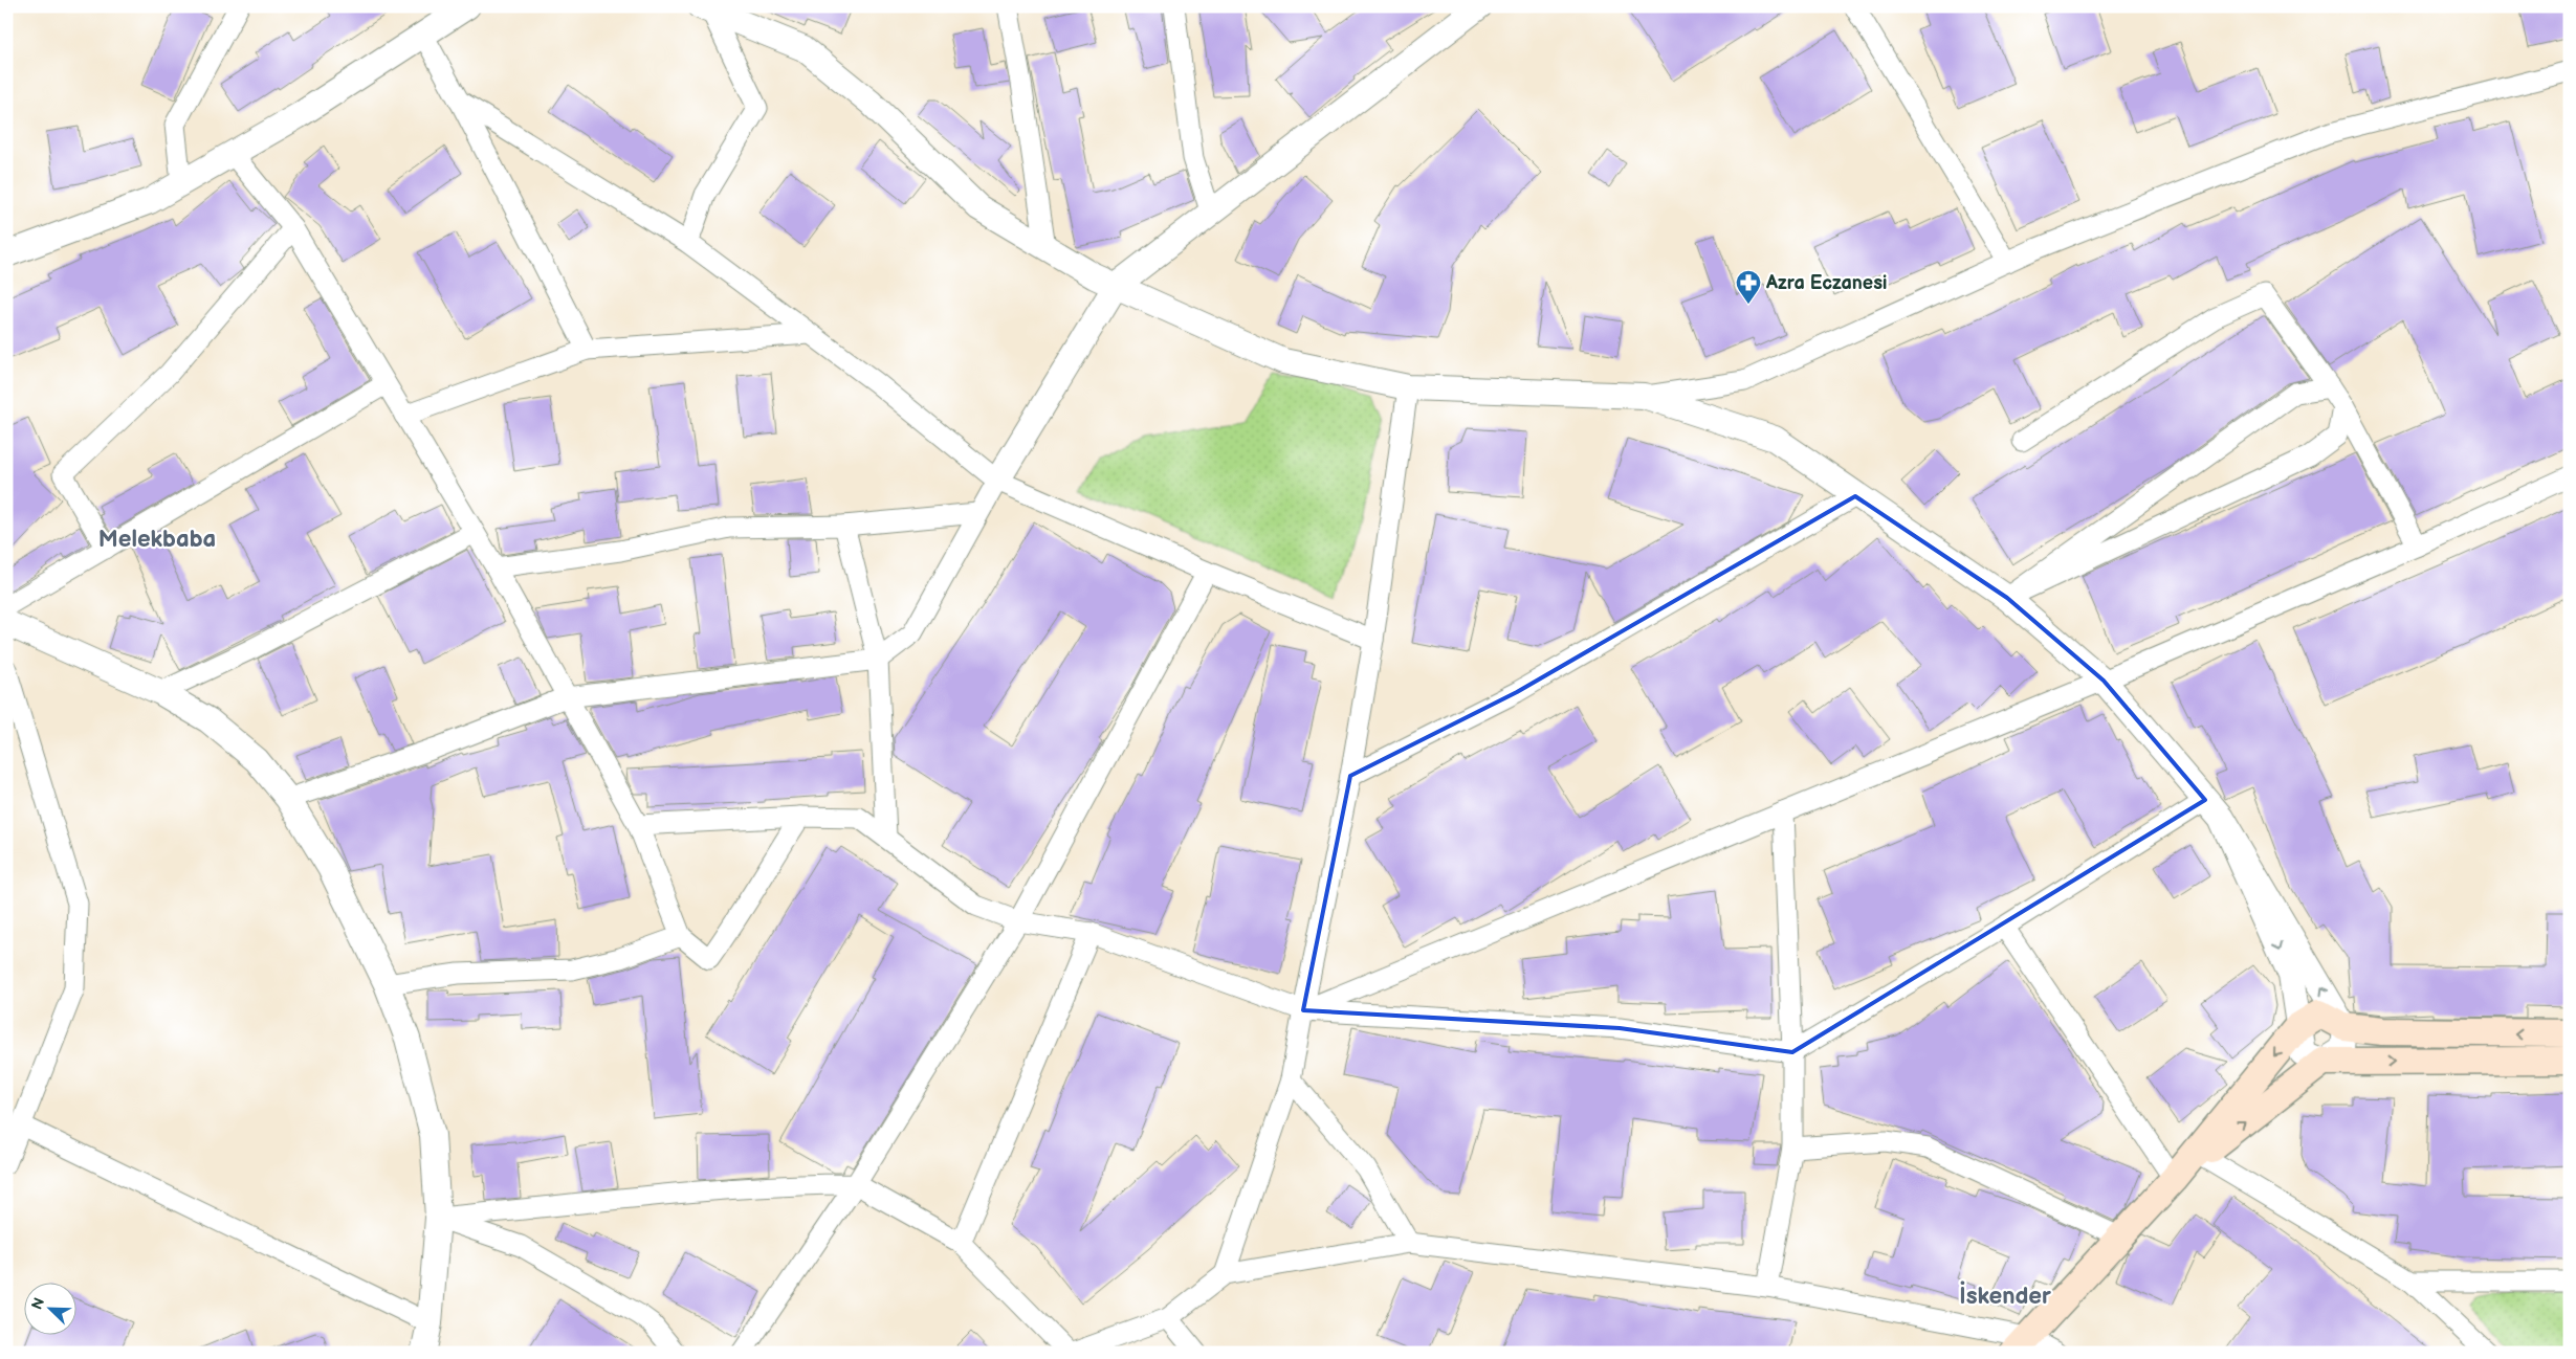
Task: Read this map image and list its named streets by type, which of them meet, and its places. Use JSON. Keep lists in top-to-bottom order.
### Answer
{
  "districts": ["Melekbaba", "İskender"],
  "places": {
    "pharmacy": ["Azra Eczanesi"]
  },
  "north": "top left"
}
